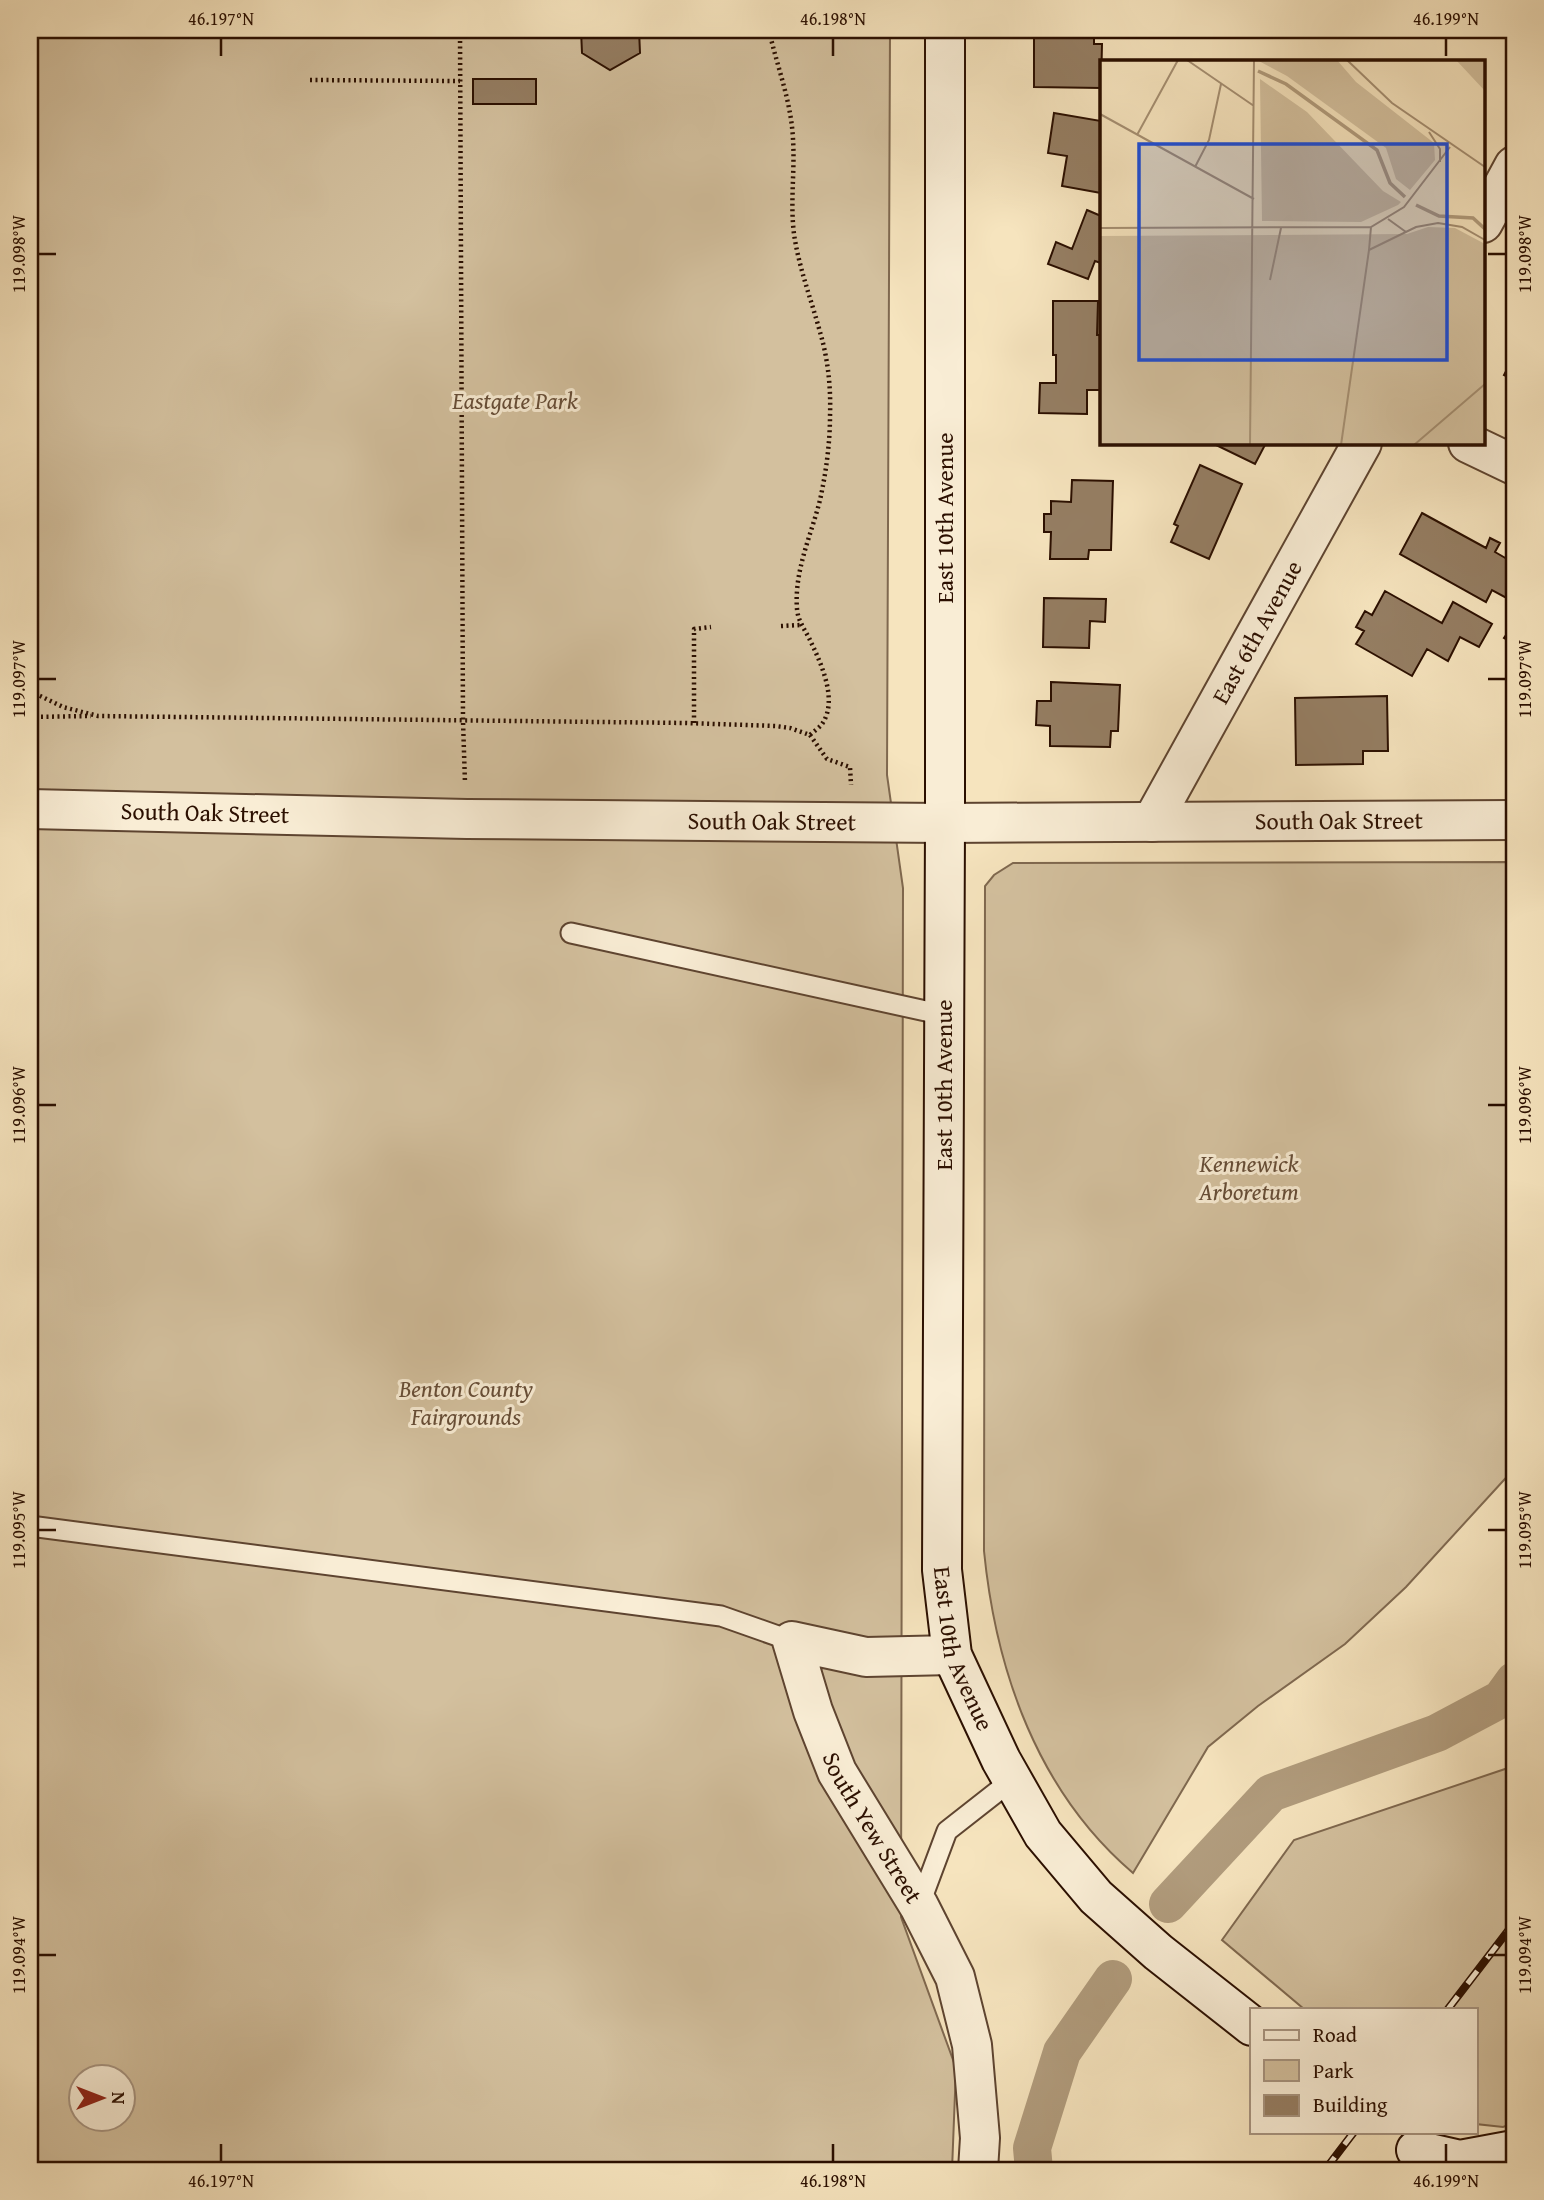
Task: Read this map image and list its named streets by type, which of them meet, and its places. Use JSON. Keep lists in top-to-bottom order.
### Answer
{
  "streets": {
    "street": [
      "East 10th Avenue",
      "East 6th Avenue",
      "South Oak Street",
      "South Yew Street"
    ]
  },
  "crossings": [
    ["East 10th Avenue", "South Oak Street"],
    ["East 6th Avenue", "South Oak Street"]
  ],
  "parks": ["Eastgate Park", "Kennewick Arboretum", "Benton County Fairgrounds"],
  "legend": ["Road", "Park", "Building"],
  "north": "right",
  "coordinates": [
    "46.197°N",
    "46.198°N",
    "46.199°N",
    "119.098°W",
    "119.097°W",
    "119.096°W",
    "119.095°W",
    "119.094°W"
  ]
}
